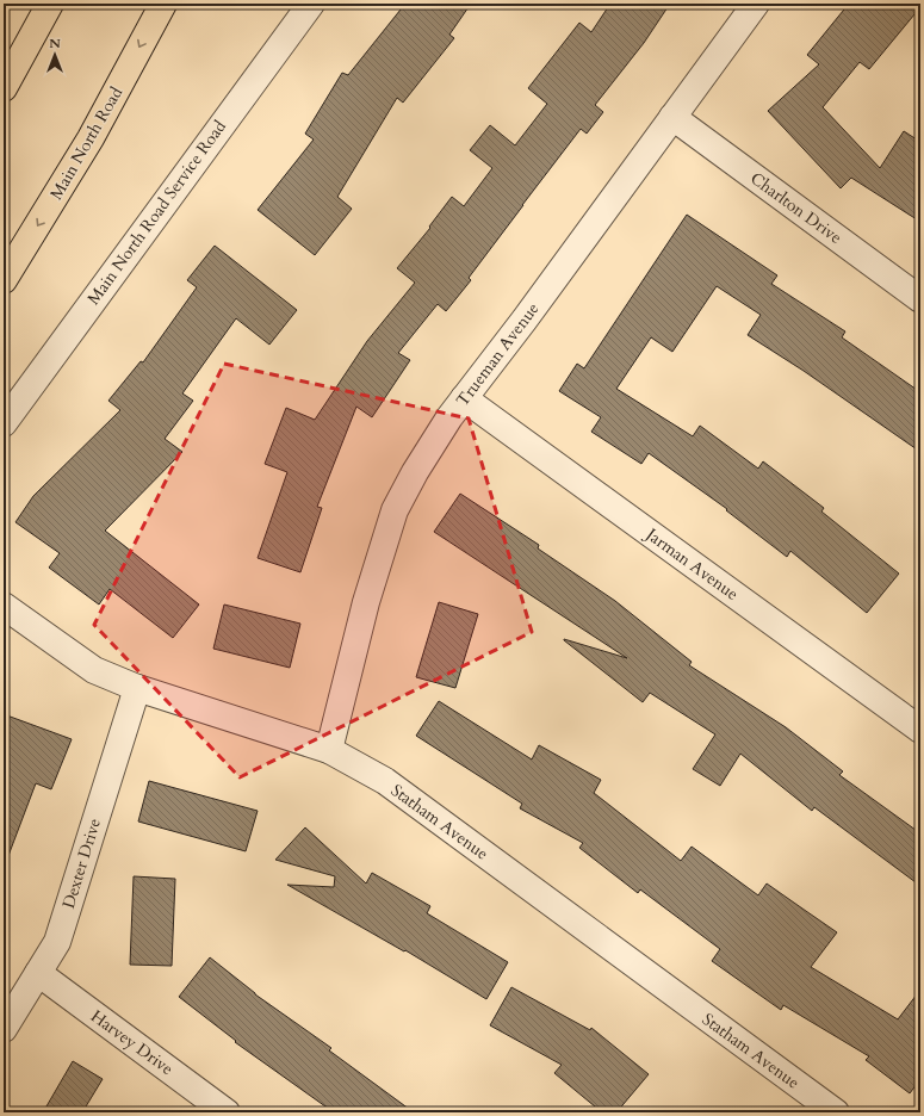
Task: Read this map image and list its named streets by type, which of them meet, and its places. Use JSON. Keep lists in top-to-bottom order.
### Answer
{
  "streets": {
    "highway": ["Main North Road"],
    "street": [
      "Charlton Drive",
      "Main North Road Service Road",
      "Trueman Avenue",
      "Jarman Avenue",
      "Statham Avenue",
      "Dexter Drive",
      "Harvey Drive"
    ]
  },
  "crossings": [
    ["Charlton Drive", "Trueman Avenue"],
    ["Trueman Avenue", "Jarman Avenue"],
    ["Trueman Avenue", "Statham Avenue"],
    ["Statham Avenue", "Dexter Drive"],
    ["Dexter Drive", "Harvey Drive"]
  ],
  "north": "top"
}
